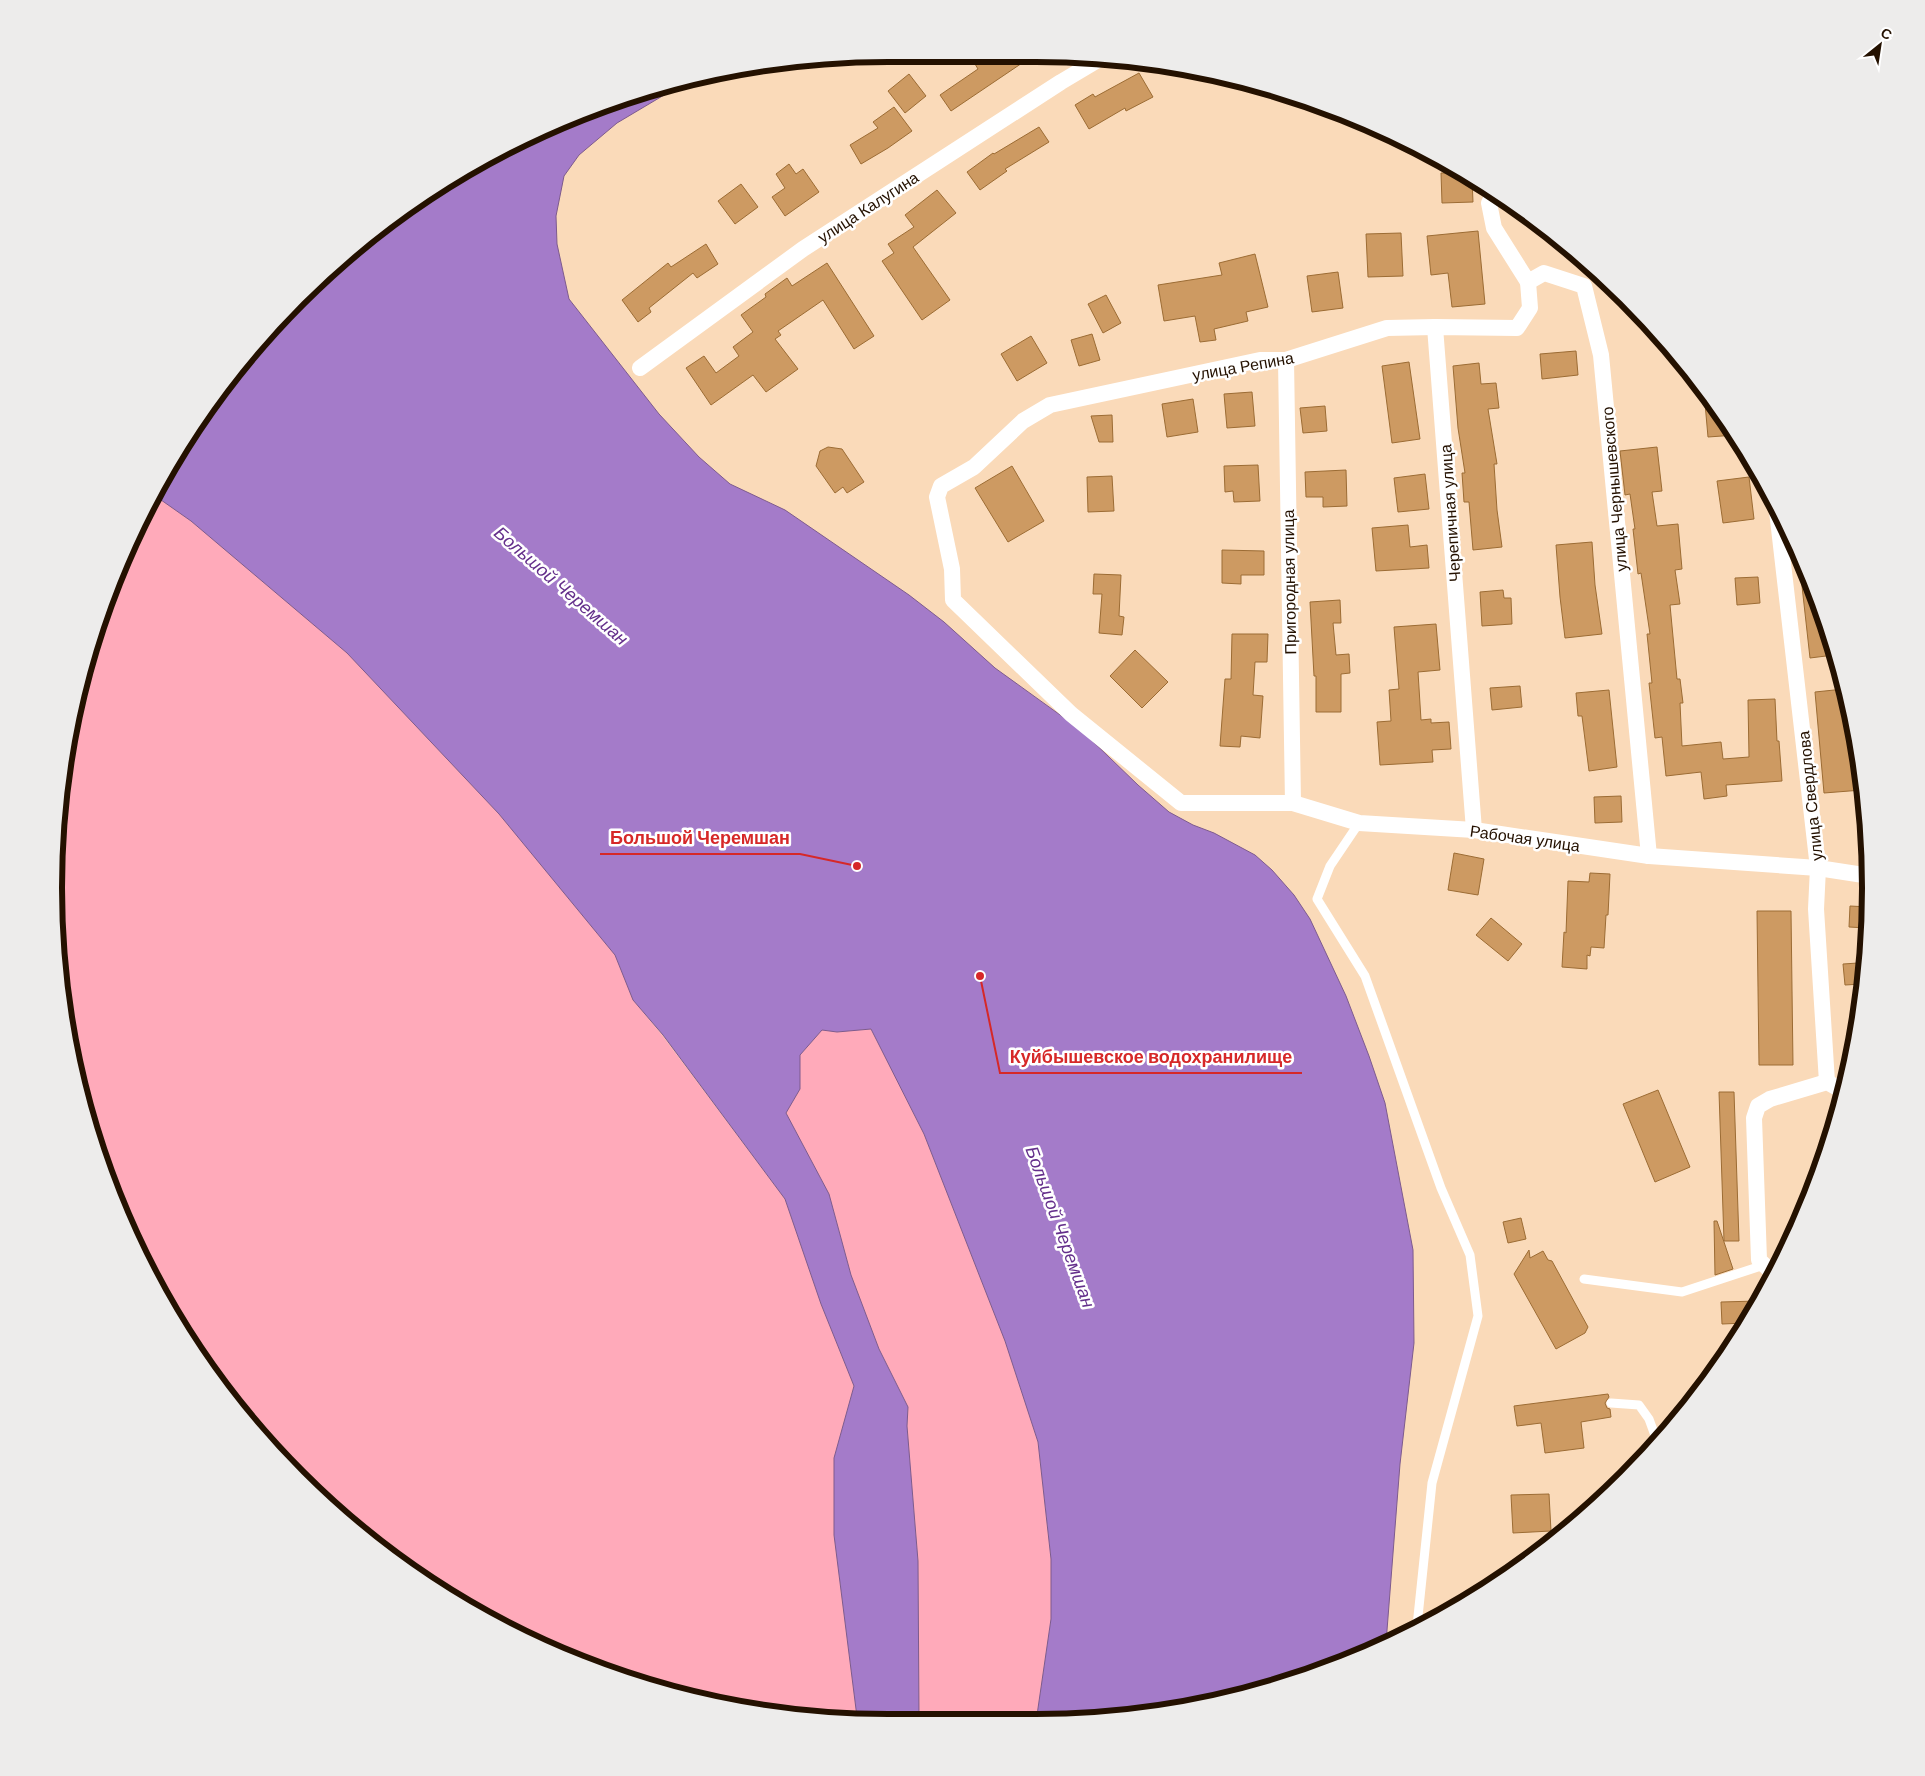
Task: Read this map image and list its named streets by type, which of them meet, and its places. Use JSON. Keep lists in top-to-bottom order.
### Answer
{
  "streets": {
    "street": [
      "улица Калугина",
      "улица Репина",
      "улица Чернышевского",
      "Черепичная улица",
      "Пригородная улица",
      "улица Свердлова",
      "Рабочая улица"
    ]
  },
  "crossings": [
    ["улица Репина", "Черепичная улица"],
    ["улица Репина", "Пригородная улица"],
    ["улица Репина", "Рабочая улица"],
    ["улица Чернышевского", "Рабочая улица"],
    ["Черепичная улица", "Рабочая улица"],
    ["Пригородная улица", "Рабочая улица"],
    ["улица Свердлова", "Рабочая улица"]
  ],
  "water": ["Большой Черемшан"],
  "places": ["Большой Черемшан", "Куйбышевское водохранилище"],
  "north": "top right"
}
